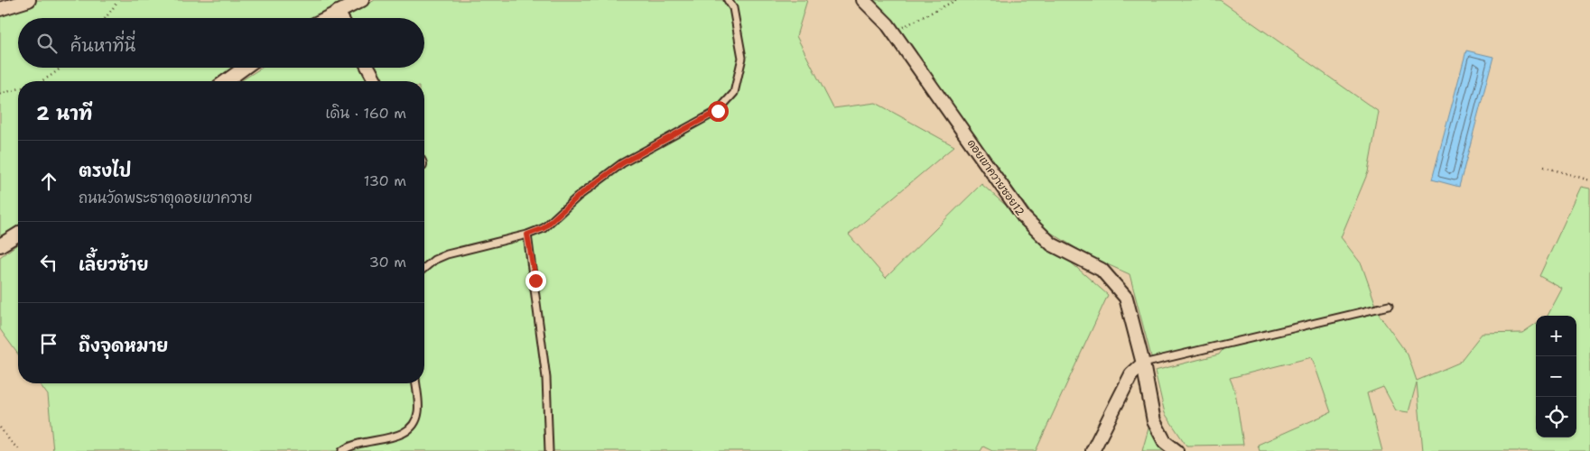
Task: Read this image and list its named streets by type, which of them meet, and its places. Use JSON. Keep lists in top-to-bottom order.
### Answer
{
  "streets": {
    "street": ["ดอยเขาควายซอย12"]
  },
  "page": {
    "search": "ค้นหาที่นี่",
    "heading": ["2 นาที", "เดิน · 160 m"],
    "list": [
      ["ตรงไป", "ถนนวัดพระธาตุดอยเขาควาย", "130 m"],
      ["เลี้ยวซ้าย", "30 m"],
      "ถึงจุดหมาย"
    ],
    "map_buttons": ["+", "−"]
  }
}
